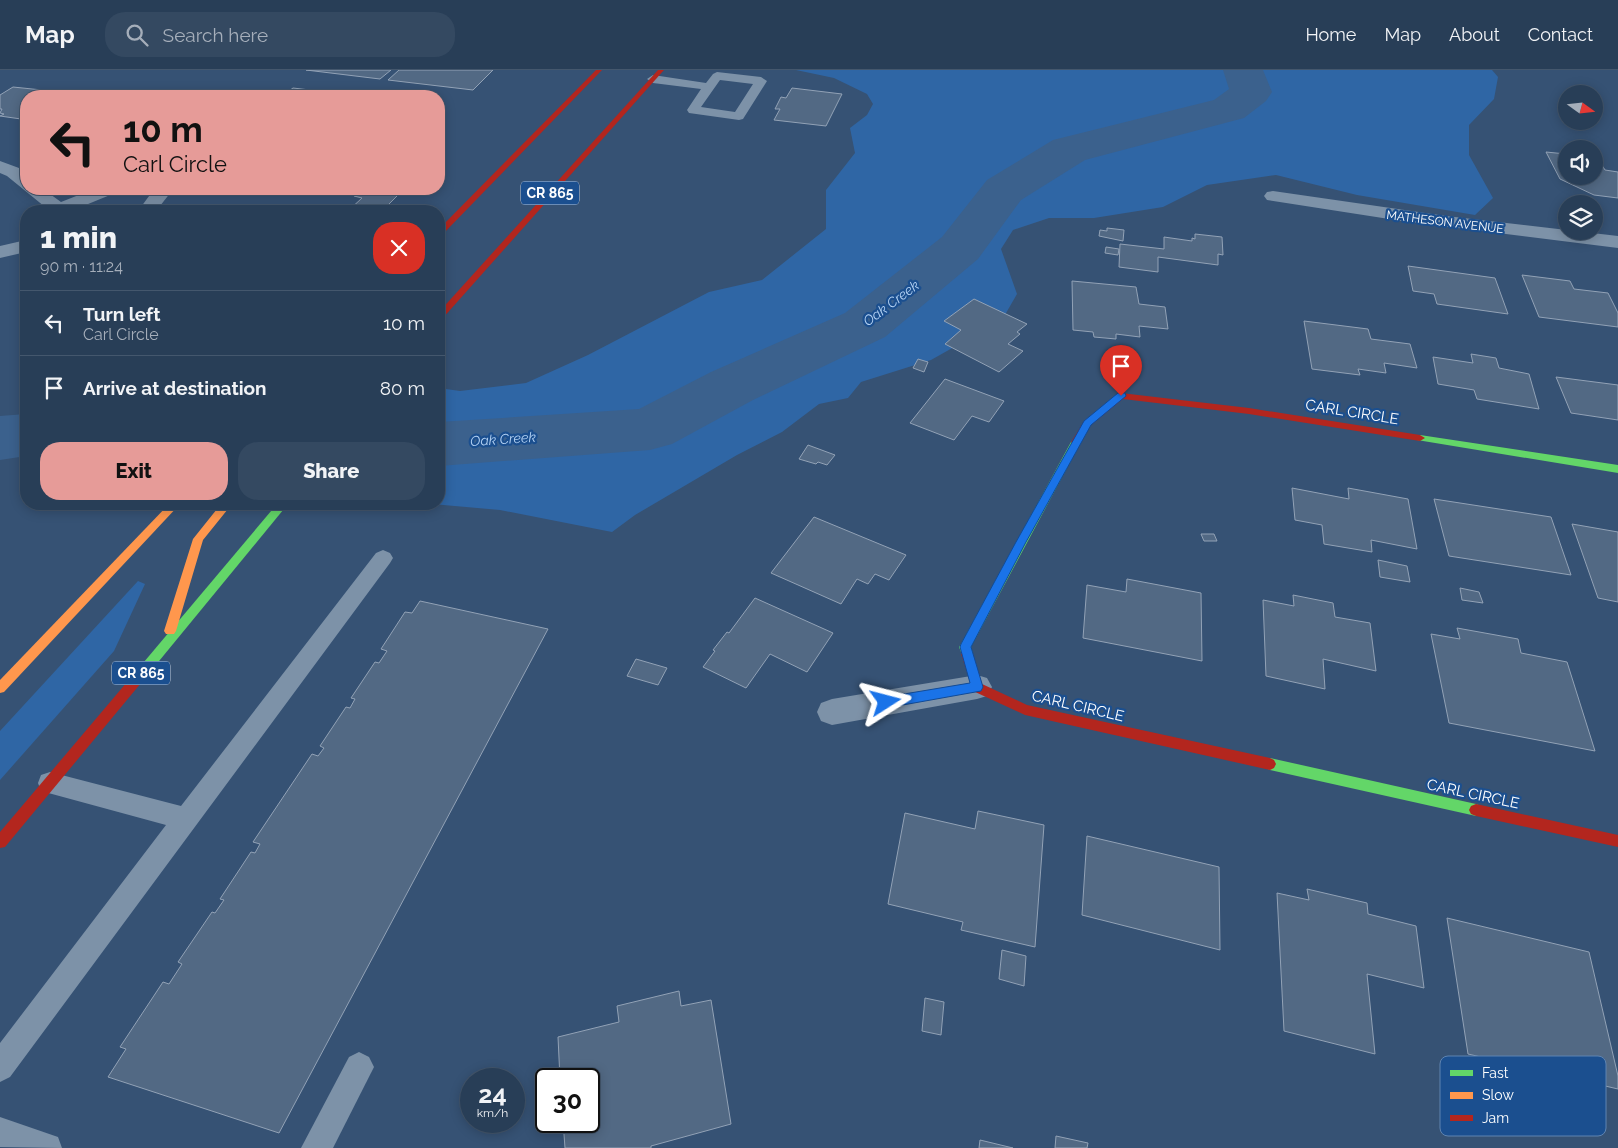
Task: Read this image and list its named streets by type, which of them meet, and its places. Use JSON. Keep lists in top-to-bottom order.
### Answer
{
  "streets": {
    "main road": ["CR 865", "CARL CIRCLE"],
    "street": ["MATHESON AVENUE"]
  },
  "water": ["Oak Creek"],
  "legend": ["Fast", "Slow", "Jam"],
  "north": "right",
  "page": {
    "header": "Map",
    "search": "Search here",
    "nav": [
      "Home",
      "Map",
      "About",
      "Contact"
    ],
    "turn": ["10 m", "Carl Circle"],
    "heading": ["1 min", "90 m · 11:24"],
    "list": [
      {
        "name": "Turn left",
        "note": "Carl Circle",
        "value": "10 m"
      },
      {
        "name": "Arrive at destination",
        "value": "80 m"
      }
    ],
    "buttons": ["Exit", "Share"],
    "speed": "24 km/h",
    "limit": "30"
  }
}
